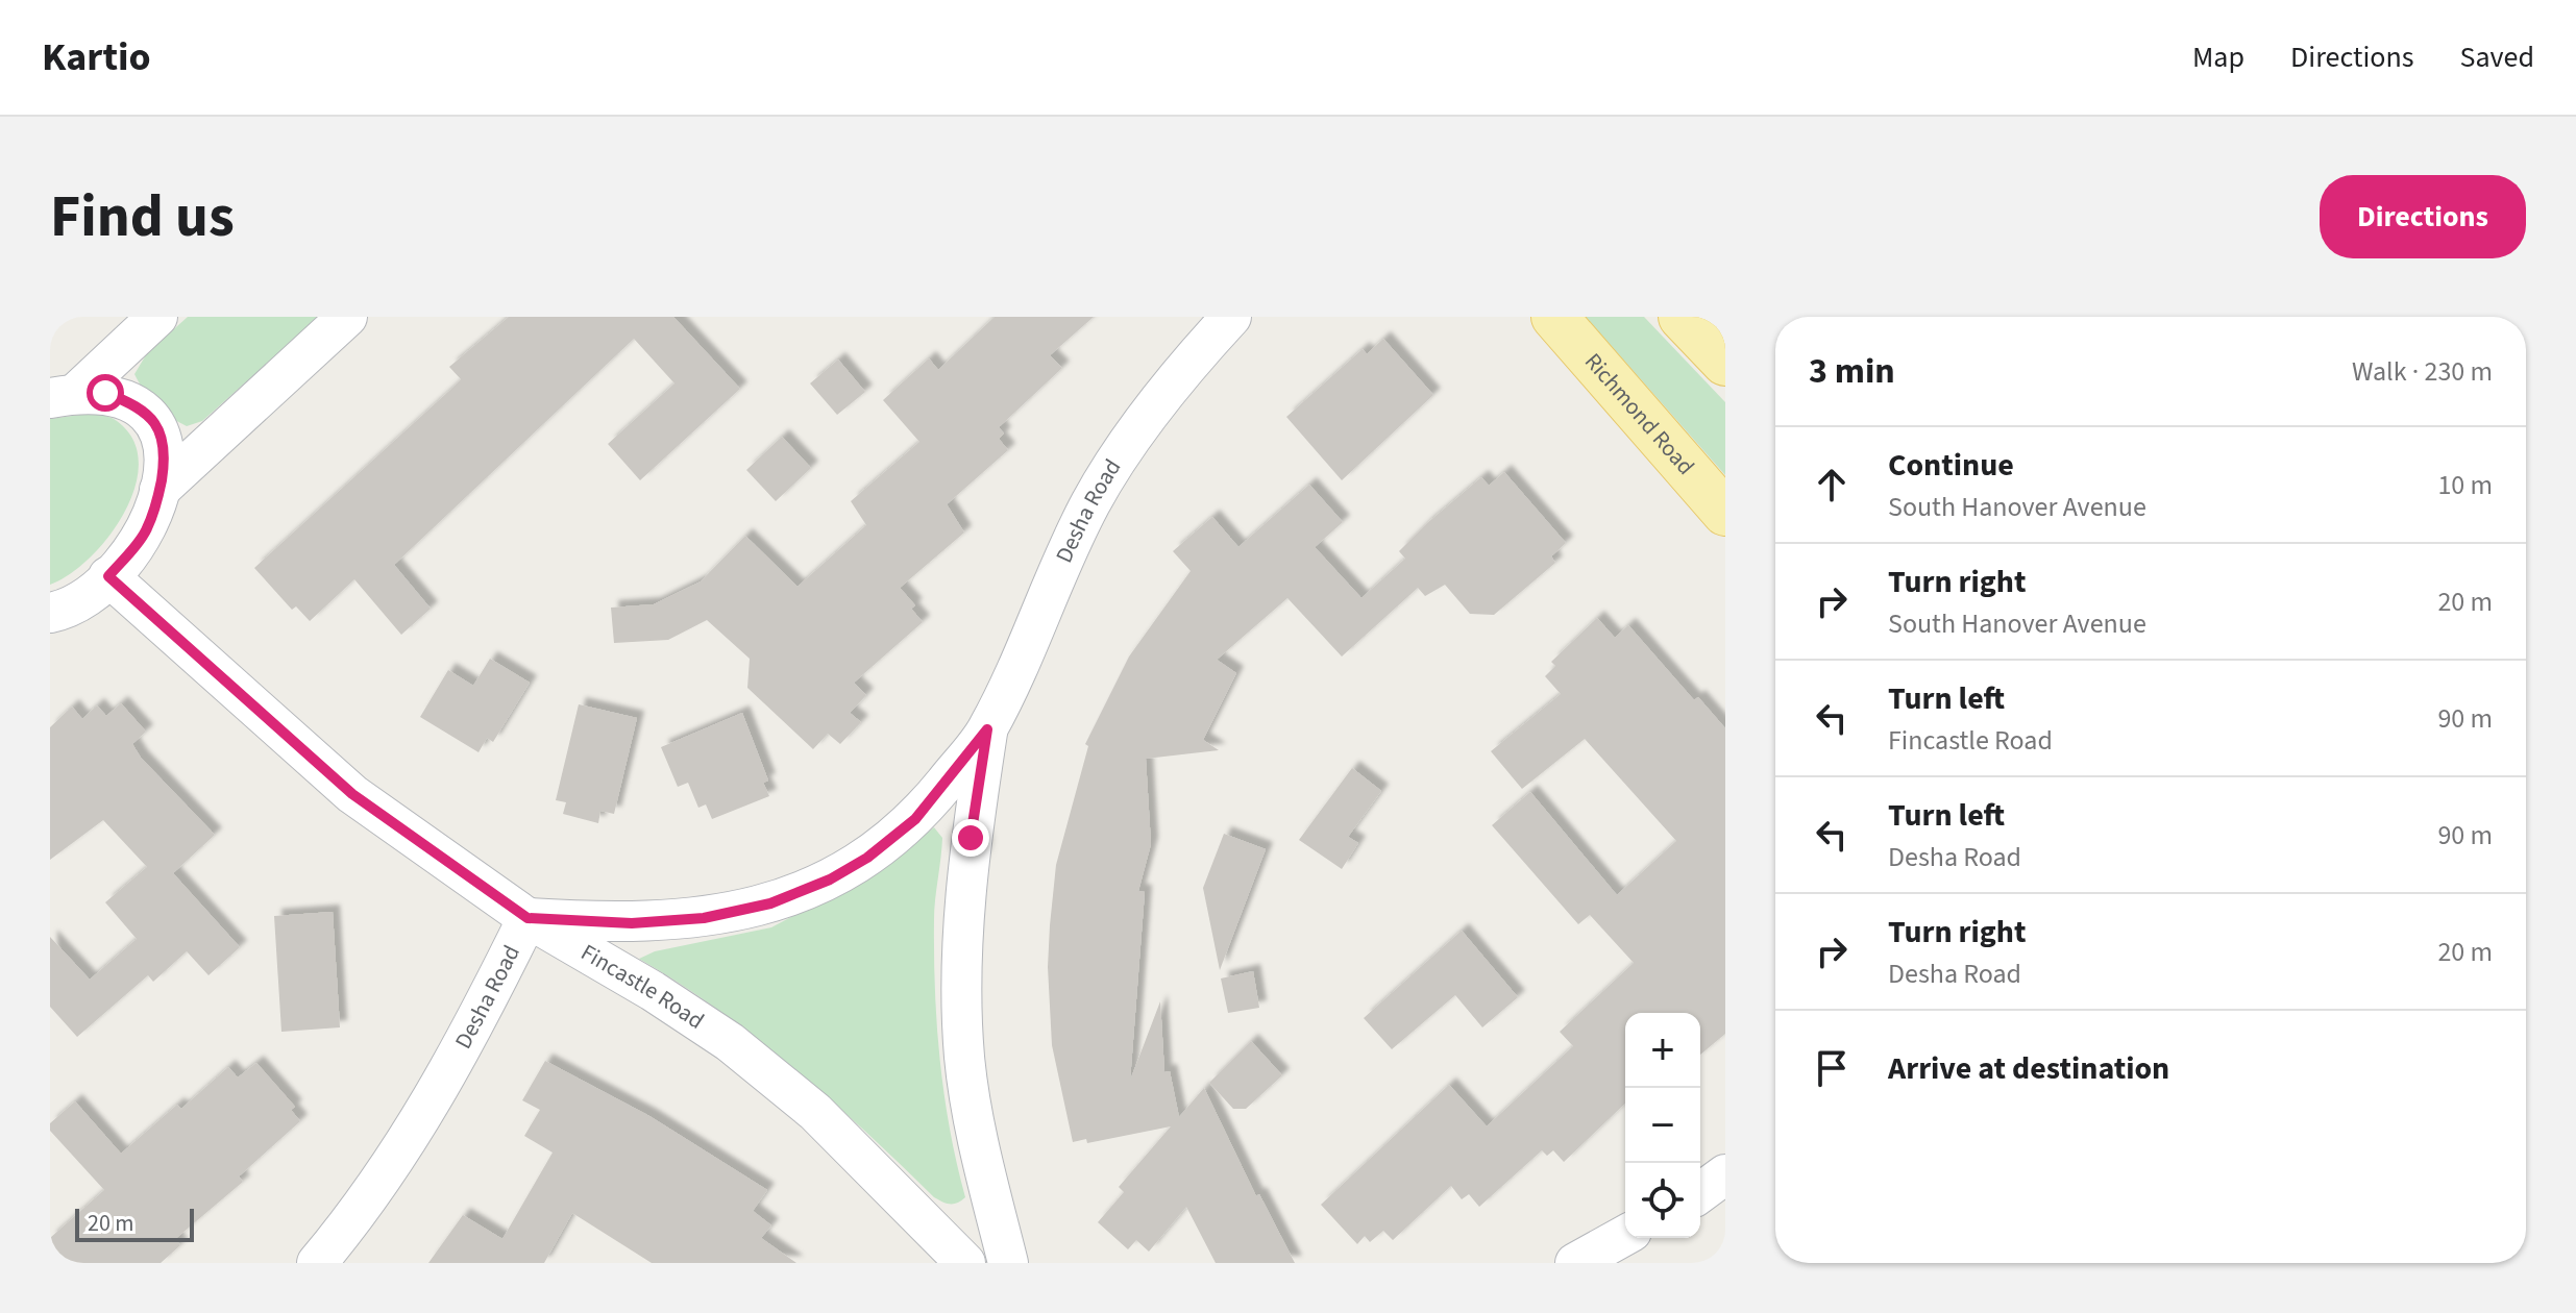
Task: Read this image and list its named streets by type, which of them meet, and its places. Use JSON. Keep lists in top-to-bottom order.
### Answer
{
  "streets": {
    "main road": ["Richmond Road"],
    "street": ["Desha Road", "Fincastle Road"]
  },
  "crossings": [
    ["Desha Road", "Fincastle Road"]
  ],
  "scale_bar": "20 m",
  "page": {
    "header": "Kartio",
    "nav": ["Map", "Directions", "Saved"],
    "buttons": "Directions",
    "title": "Find us",
    "heading": ["3 min", "Walk · 230 m"],
    "list": [
      ["Continue", "South Hanover Avenue", "10 m"],
      ["Turn right", "South Hanover Avenue", "20 m"],
      ["Turn left", "Fincastle Road", "90 m"],
      ["Turn left", "Desha Road", "90 m"],
      ["Turn right", "Desha Road", "20 m"],
      "Arrive at destination"
    ],
    "map_buttons": ["+", "−"],
    "scale": "20 m"
  }
}
